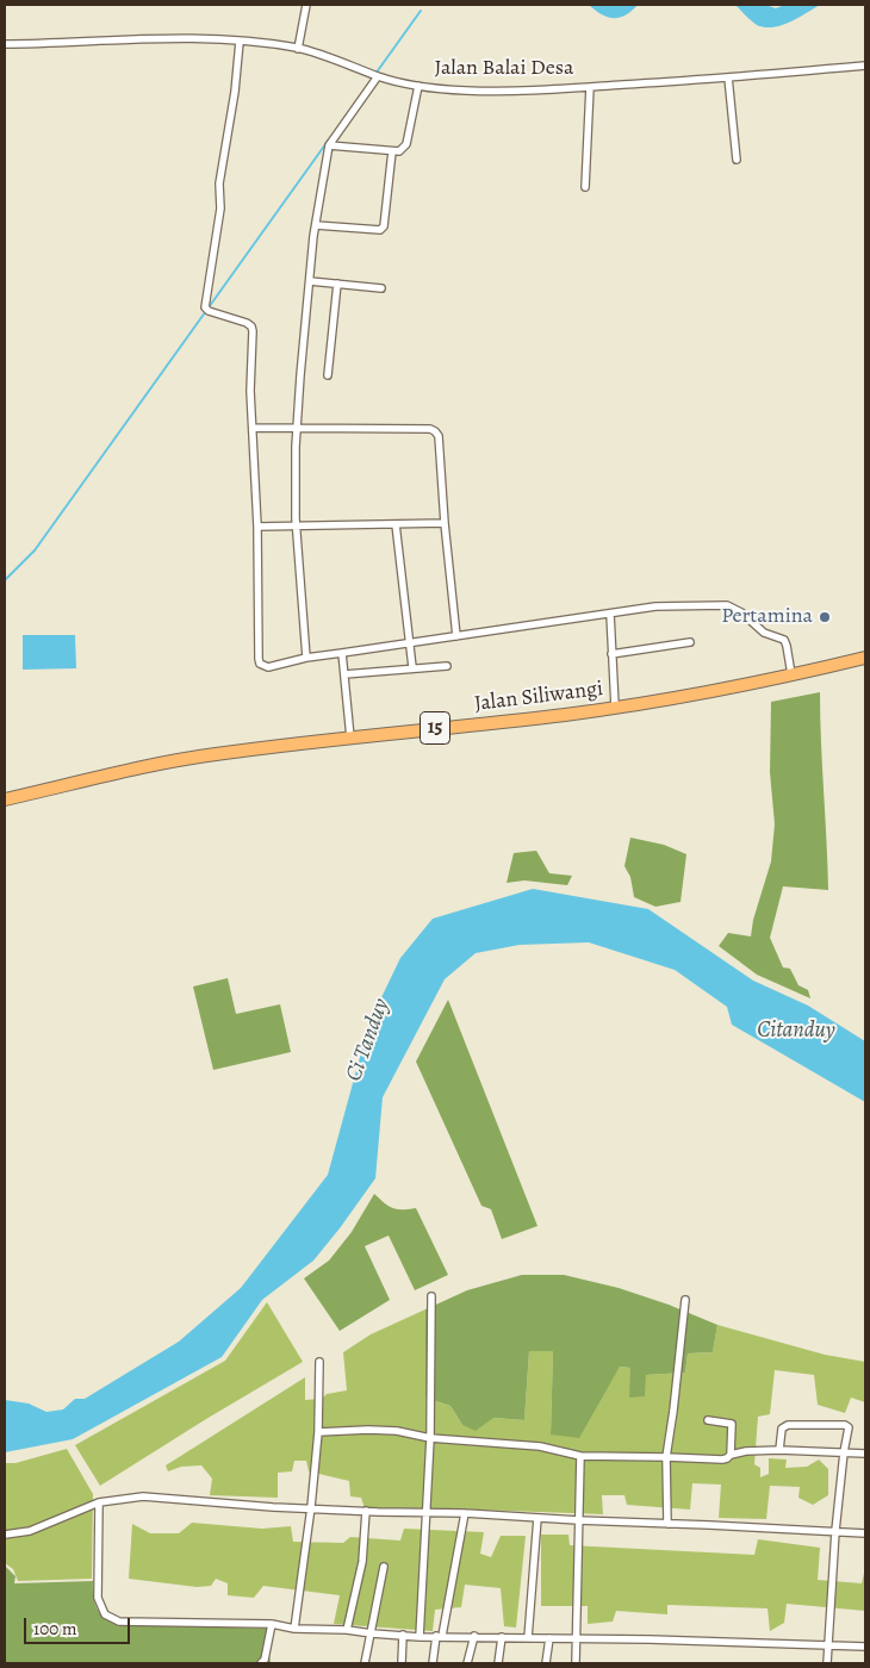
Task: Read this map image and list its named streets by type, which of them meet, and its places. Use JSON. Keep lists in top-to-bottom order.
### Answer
{
  "streets": {
    "highway": ["Jalan Siliwangi", "15"],
    "street": ["Jalan Balai Desa"]
  },
  "water": ["Citanduy", "Ci Tanduy"],
  "places": ["Pertamina"],
  "scale_bar": "100 m"
}
